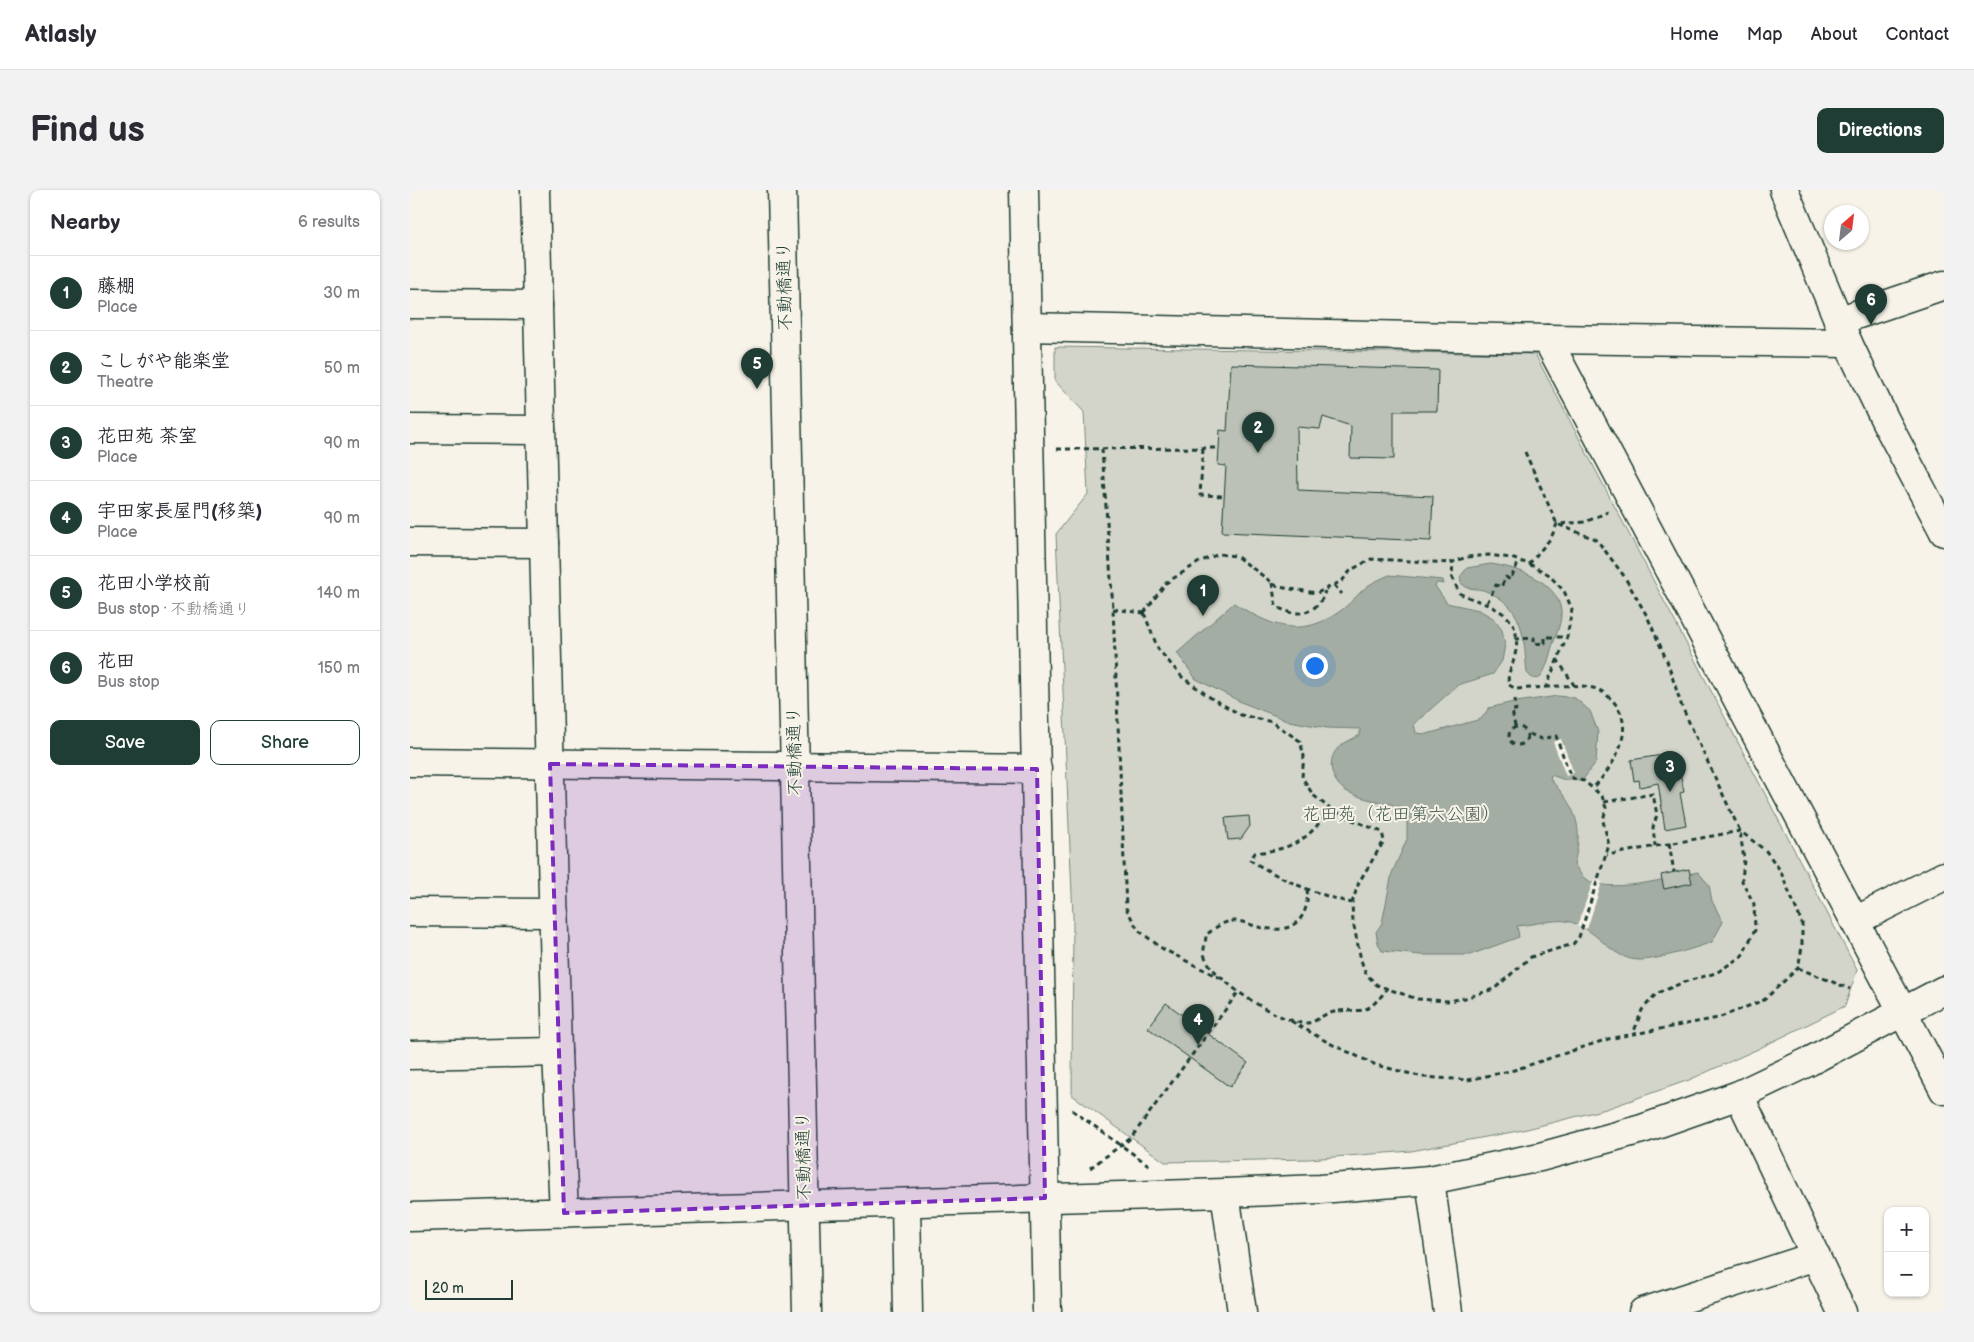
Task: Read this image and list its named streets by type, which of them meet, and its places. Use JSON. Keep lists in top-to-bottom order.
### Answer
{
  "streets": {
    "street": ["不動橋通り"]
  },
  "parks": ["花田苑（花田第六公園）"],
  "scale_bar": "20 m",
  "north": "top right",
  "page": {
    "header": "Atlasly",
    "nav": [
      "Home",
      "Map",
      "About",
      "Contact"
    ],
    "buttons": [
      "Directions",
      ["Save", "Share"]
    ],
    "title": "Find us",
    "heading": ["Nearby", "6 results"],
    "list": [
      {
        "mark": "1",
        "name": "藤棚",
        "note": "Place",
        "value": "30 m"
      },
      {
        "mark": "2",
        "name": "こしがや能楽堂",
        "note": "Theatre",
        "value": "50 m"
      },
      {
        "mark": "3",
        "name": "花田苑 茶室",
        "note": "Place",
        "value": "90 m"
      },
      {
        "mark": "4",
        "name": "宇田家長屋門(移築)",
        "note": "Place",
        "value": "90 m"
      },
      {
        "mark": "5",
        "name": "花田小学校前",
        "note": "Bus stop · 不動橋通り",
        "value": "140 m"
      },
      {
        "mark": "6",
        "name": "花田",
        "note": "Bus stop",
        "value": "150 m"
      }
    ],
    "pins": [
      "6",
      "5",
      "2",
      "1",
      "3",
      "4"
    ],
    "map_buttons": ["+", "−"],
    "scale": "20 m"
  }
}
